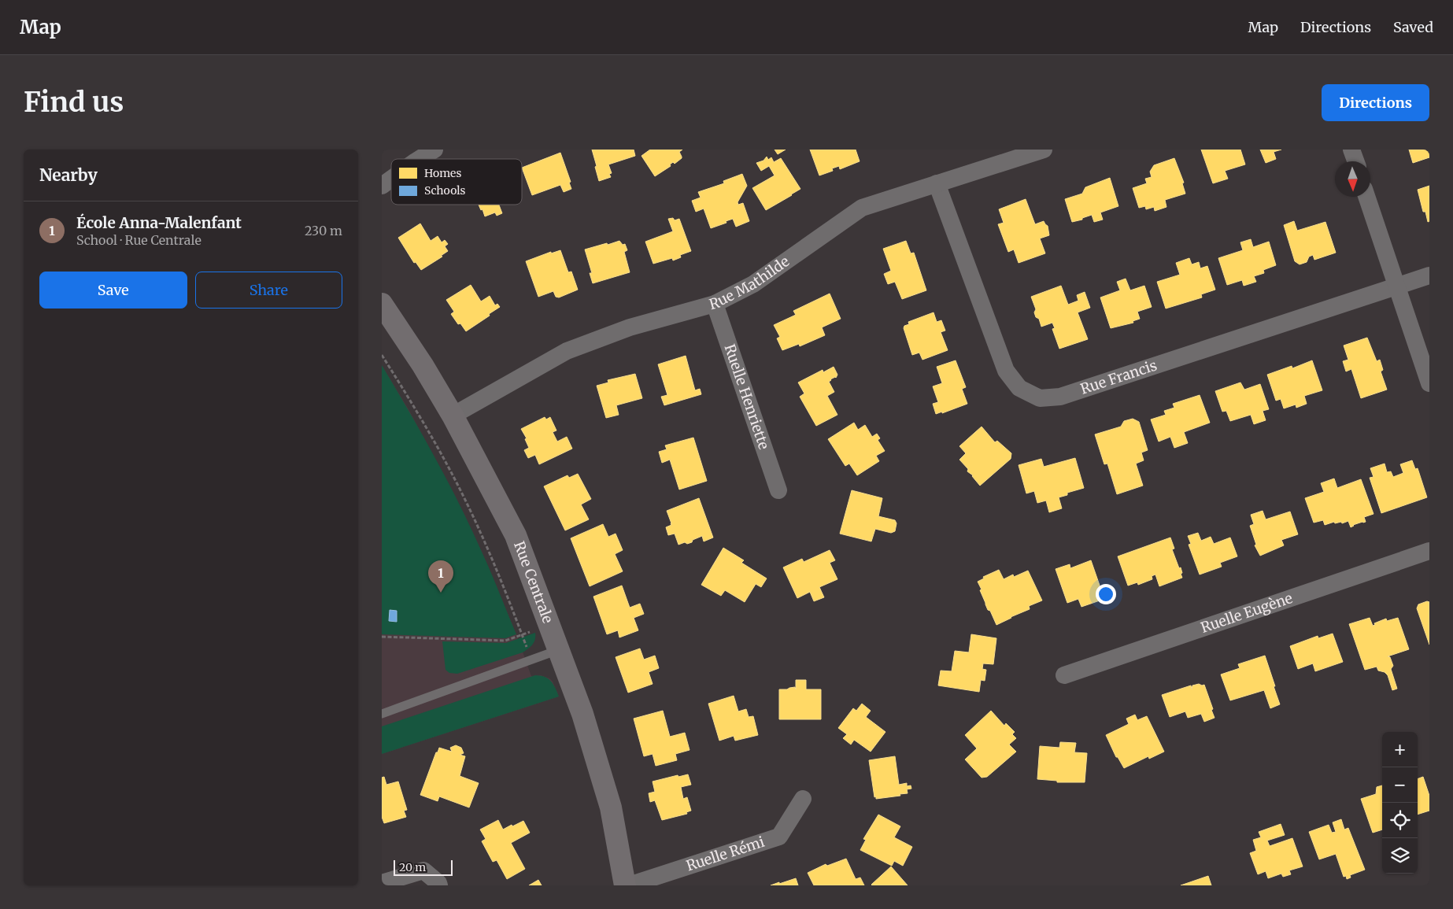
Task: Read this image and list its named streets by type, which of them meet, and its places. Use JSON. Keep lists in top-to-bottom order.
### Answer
{
  "streets": {
    "street": [
      "Rue Mathilde",
      "Rue Francis",
      "Ruelle Henriette",
      "Rue Centrale",
      "Ruelle Eugène",
      "Ruelle Rémi"
    ]
  },
  "crossings": [
    ["Rue Mathilde", "Rue Francis"],
    ["Rue Mathilde", "Ruelle Henriette"],
    ["Rue Mathilde", "Rue Centrale"]
  ],
  "legend": ["Homes", "Schools"],
  "scale_bar": "20 m",
  "north": "bottom",
  "page": {
    "header": "Map",
    "nav": ["Map", "Directions", "Saved"],
    "buttons": [
      "Directions",
      ["Save", "Share"]
    ],
    "title": "Find us",
    "heading": "Nearby",
    "list": [
      {
        "mark": "1",
        "name": "École Anna-Malenfant",
        "note": "School · Rue Centrale",
        "value": "230 m"
      }
    ],
    "pins": "1",
    "map_buttons": ["+", "−"],
    "scale": "20 m"
  }
}
